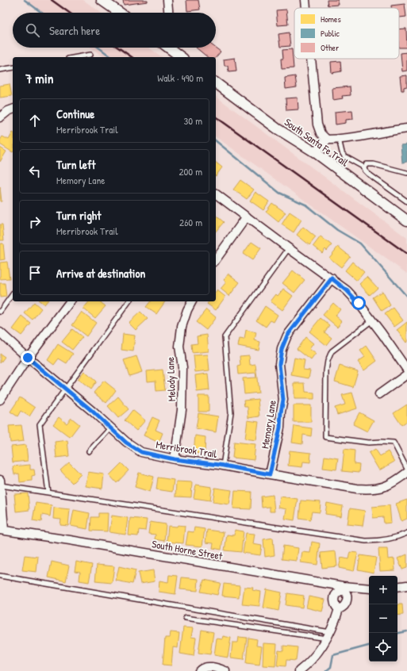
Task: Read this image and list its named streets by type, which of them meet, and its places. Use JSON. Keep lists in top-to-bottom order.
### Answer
{
  "streets": {
    "street": [
      "South Santa Fe Trail",
      "Melody Lane",
      "Memory Lane",
      "Merribrook Trail",
      "South Horne Street"
    ]
  },
  "crossings": [
    ["Melody Lane", "Merribrook Trail"],
    ["Memory Lane", "Merribrook Trail"]
  ],
  "legend": ["Homes", "Public", "Other"],
  "page": {
    "search": "Search here",
    "heading": ["7 min", "Walk · 490 m"],
    "list": [
      ["Continue", "Merribrook Trail", "30 m"],
      ["Turn left", "Memory Lane", "200 m"],
      ["Turn right", "Merribrook Trail", "260 m"],
      "Arrive at destination"
    ],
    "map_buttons": ["+", "−"]
  }
}
